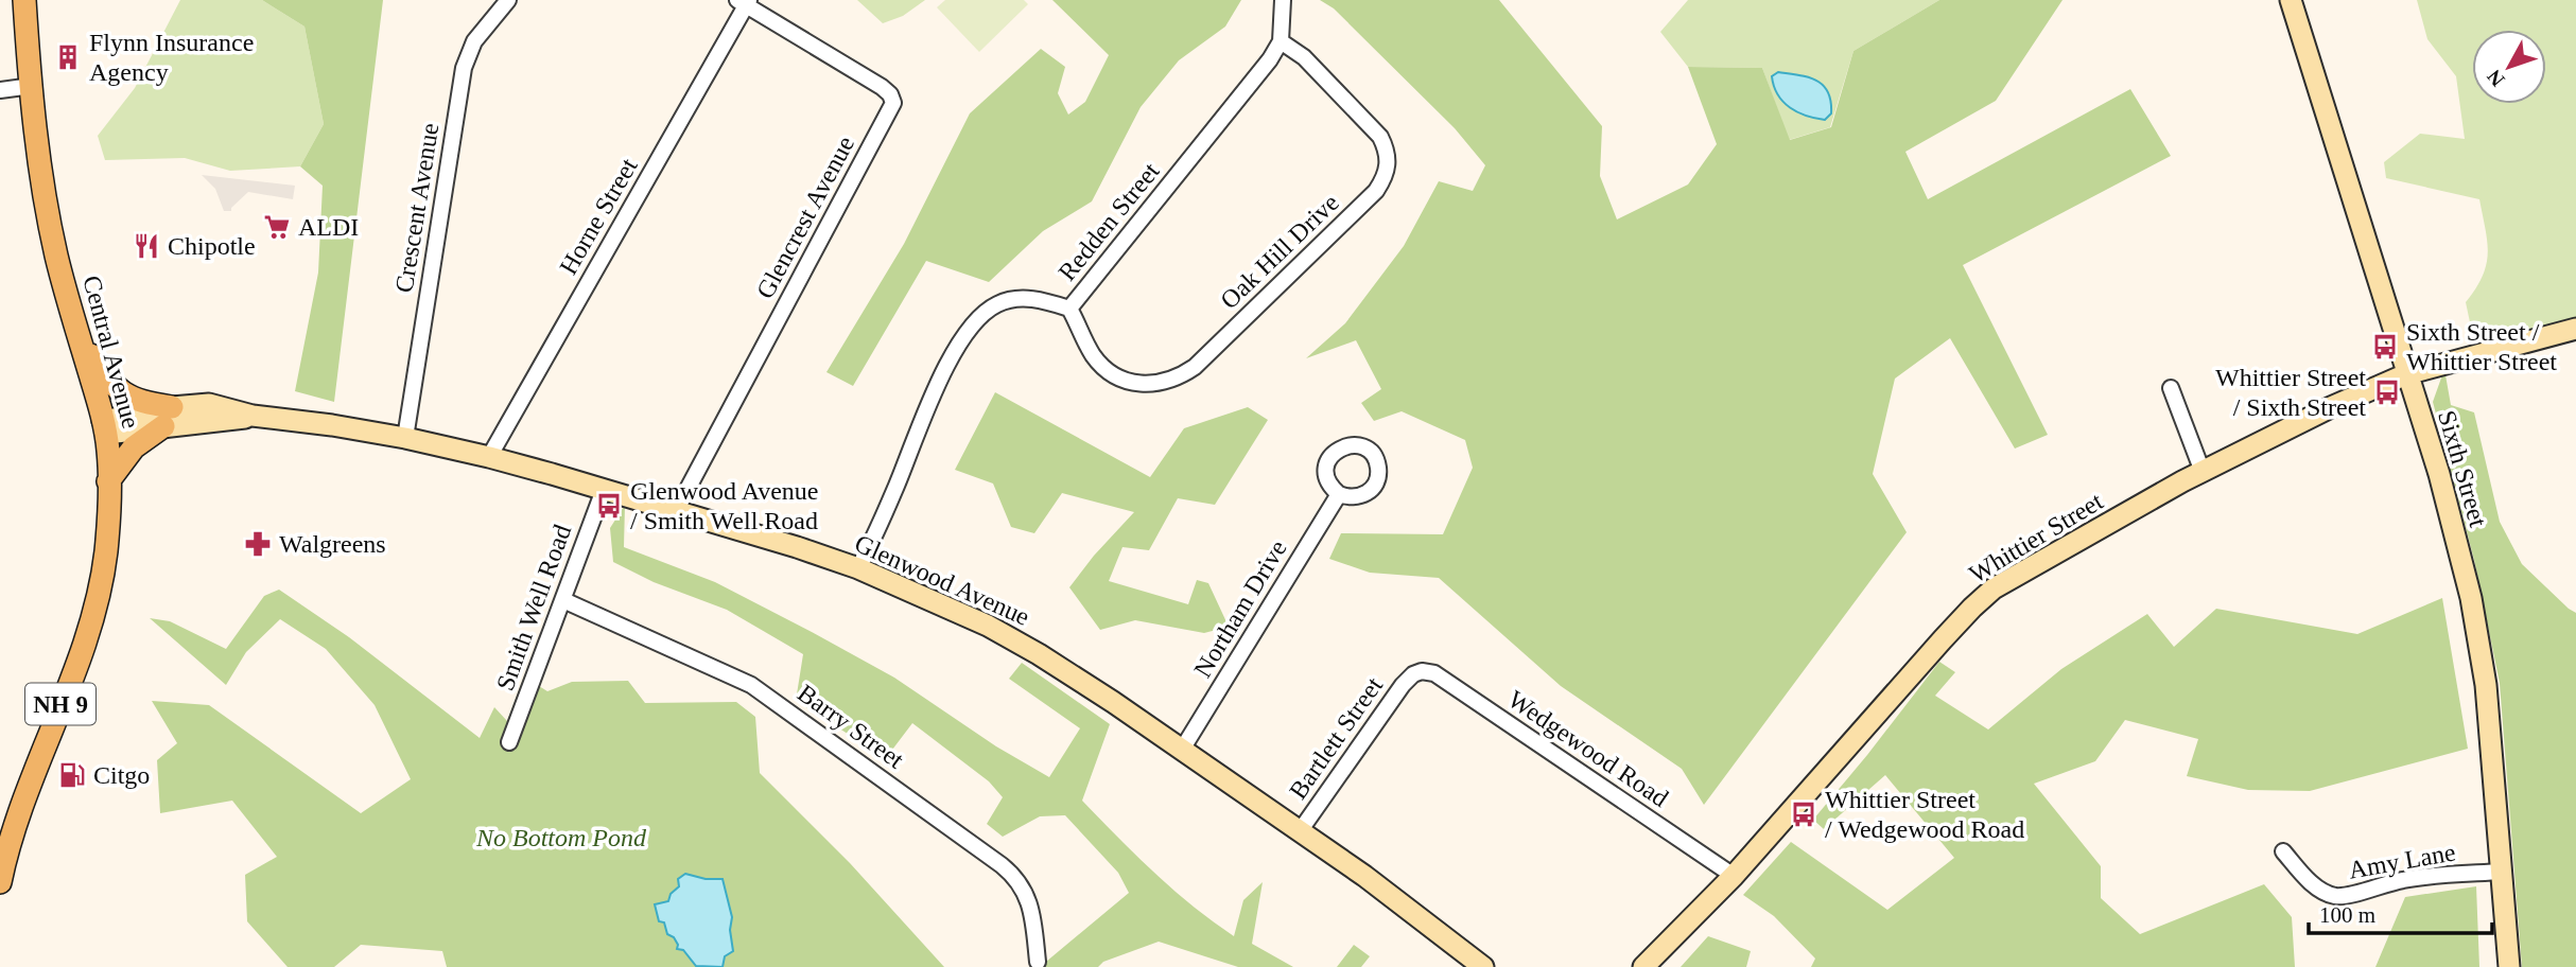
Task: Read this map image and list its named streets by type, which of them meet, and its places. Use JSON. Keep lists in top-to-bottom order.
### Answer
{
  "streets": {
    "main road": ["Central Avenue", "NH 9"],
    "street": [
      "Crescent Avenue",
      "Horne Street",
      "Glencrest Avenue",
      "Redden Street",
      "Oak Hill Drive",
      "Sixth Street",
      "Whittier Street",
      "Glenwood Avenue",
      "Smith Well Road",
      "Northam Drive",
      "Barry Street",
      "Bartlett Street",
      "Wedgewood Road",
      "Amy Lane"
    ]
  },
  "crossings": [
    ["Crescent Avenue", "Glenwood Avenue"],
    ["Horne Street", "Glencrest Avenue"],
    ["Horne Street", "Glenwood Avenue"],
    ["Glencrest Avenue", "Glenwood Avenue"],
    ["Redden Street", "Oak Hill Drive"],
    ["Redden Street", "Glenwood Avenue"],
    ["Central Avenue", "Glenwood Avenue"],
    ["Sixth Street", "Whittier Street"],
    ["Sixth Street", "Amy Lane"],
    ["Whittier Street", "Wedgewood Road"],
    ["Glenwood Avenue", "Smith Well Road"],
    ["Glenwood Avenue", "Northam Drive"],
    ["Glenwood Avenue", "Bartlett Street"],
    ["Smith Well Road", "Barry Street"],
    ["Bartlett Street", "Wedgewood Road"]
  ],
  "parks": ["No Bottom Pond"],
  "places": {
    "building": ["Flynn Insurance Agency"],
    "supermarket": ["ALDI"],
    "restaurant": ["Chipotle"],
    "bus stop": [
      "Sixth Street / Whittier Street",
      "Whittier Street / Sixth Street",
      "Glenwood Avenue / Smith Well Road",
      "Whittier Street / Wedgewood Road"
    ],
    "pharmacy": ["Walgreens"],
    "fuel station": ["Citgo"]
  },
  "scale_bar": "100 m",
  "north": "bottom left"
}
